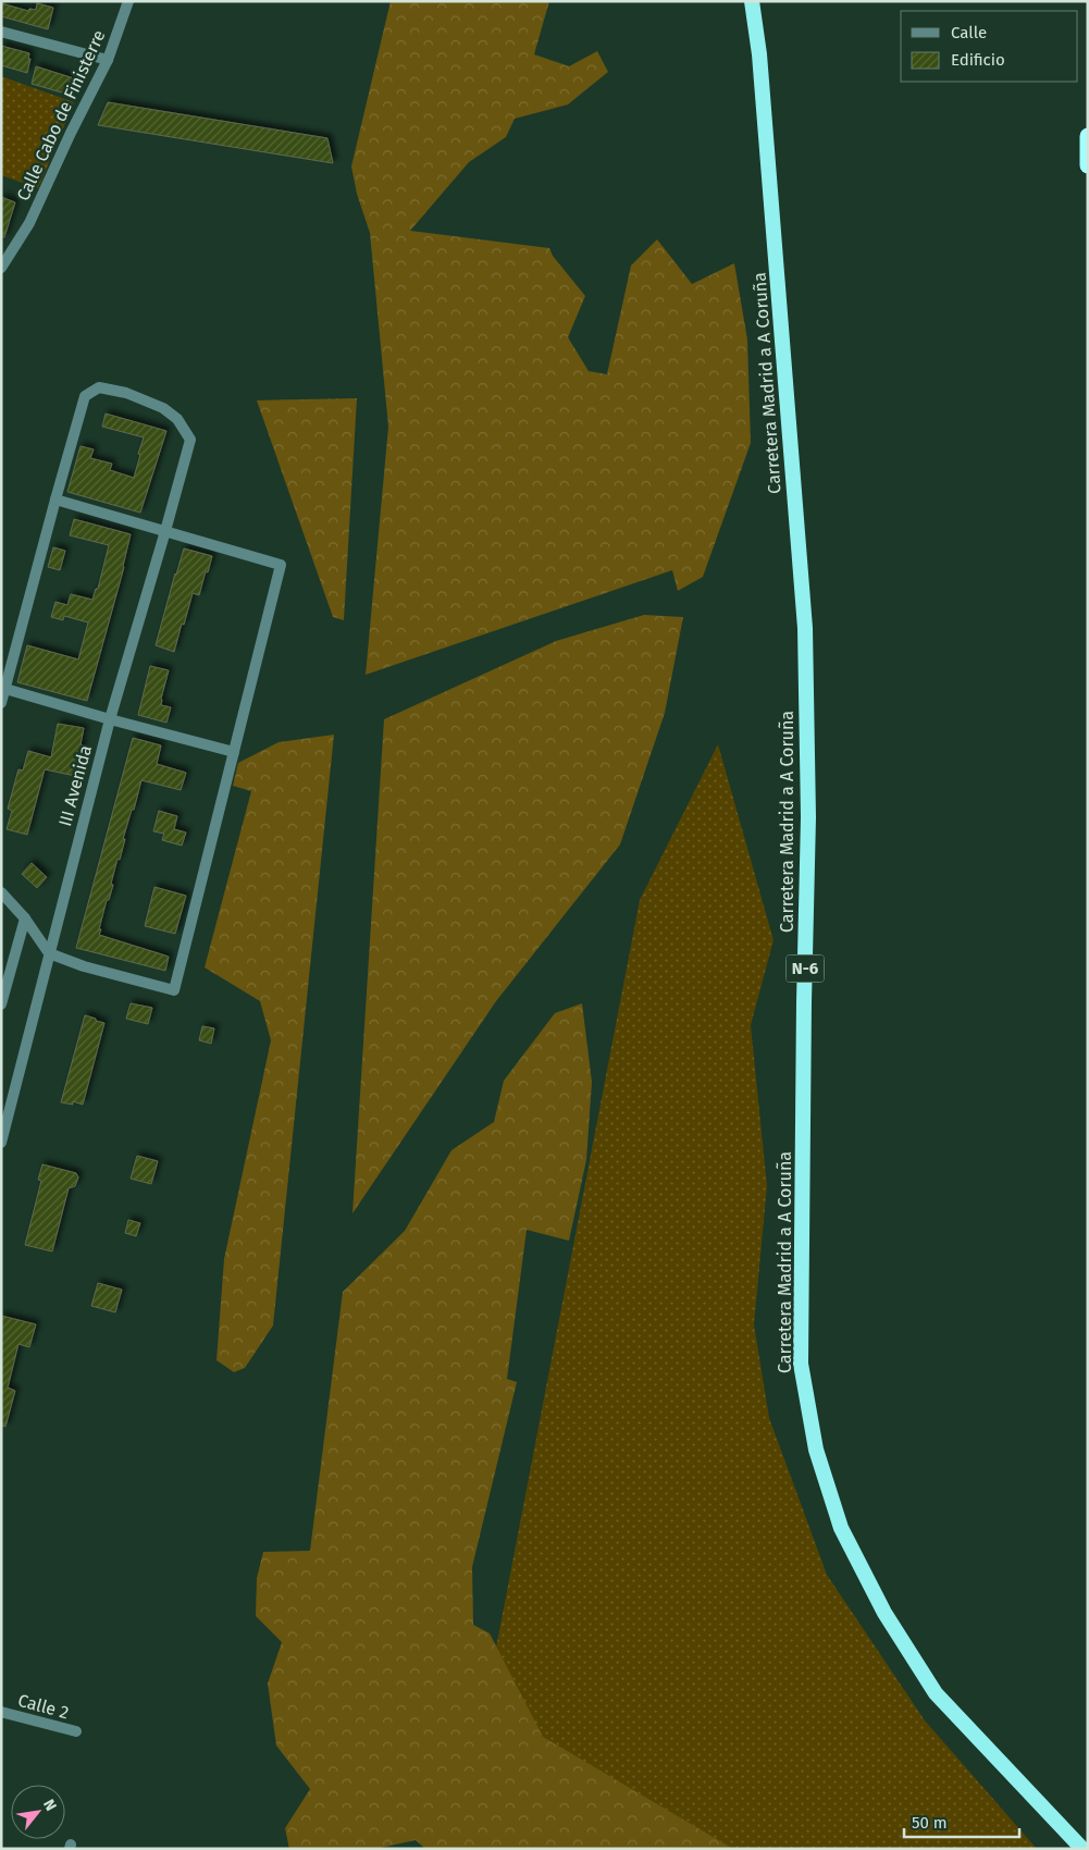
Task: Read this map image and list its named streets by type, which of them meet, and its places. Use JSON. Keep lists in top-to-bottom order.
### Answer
{
  "streets": {
    "highway": ["Carretera Madrid a A Coruña", "N-6"],
    "street": ["Calle Cabo de Finisterre", "III Avenida", "Calle 2"]
  },
  "legend": ["Calle", "Edificio"],
  "scale_bar": "50 m",
  "north": "top right"
}
